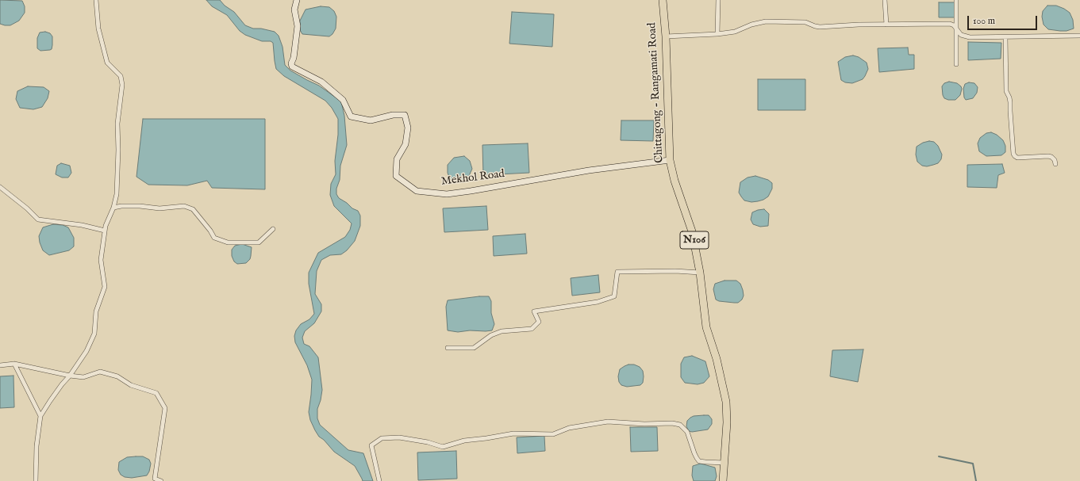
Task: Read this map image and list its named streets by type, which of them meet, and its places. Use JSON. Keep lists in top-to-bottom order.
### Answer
{
  "streets": {
    "highway": ["Chittagong - Rangamati Road", "N106"],
    "street": ["Mekhol Road"]
  },
  "crossings": [
    ["Chittagong - Rangamati Road", "Mekhol Road"]
  ],
  "scale_bar": "100 m"
}
